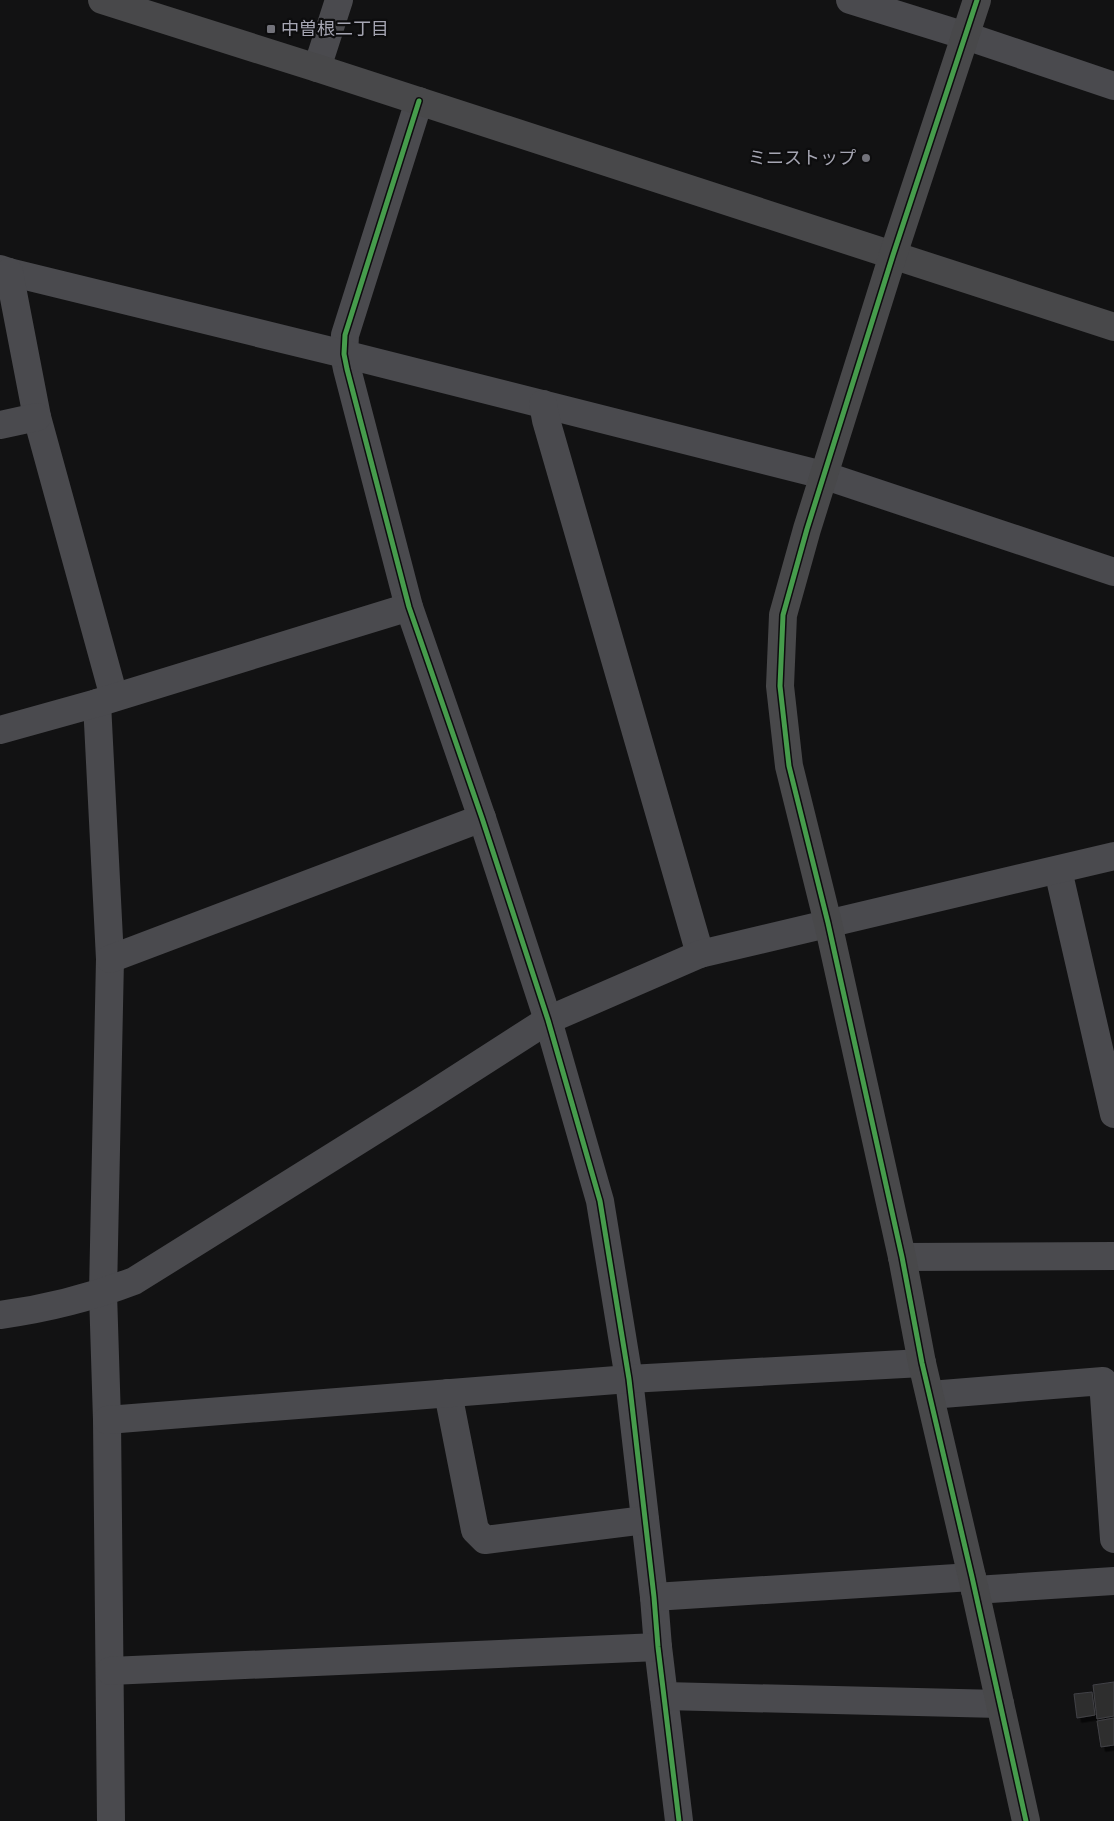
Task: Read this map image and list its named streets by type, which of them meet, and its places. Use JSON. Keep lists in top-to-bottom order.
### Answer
{
  "places": {
    "transit": ["中曽根二丁目"],
    "other": ["ミニストップ"]
  }
}
